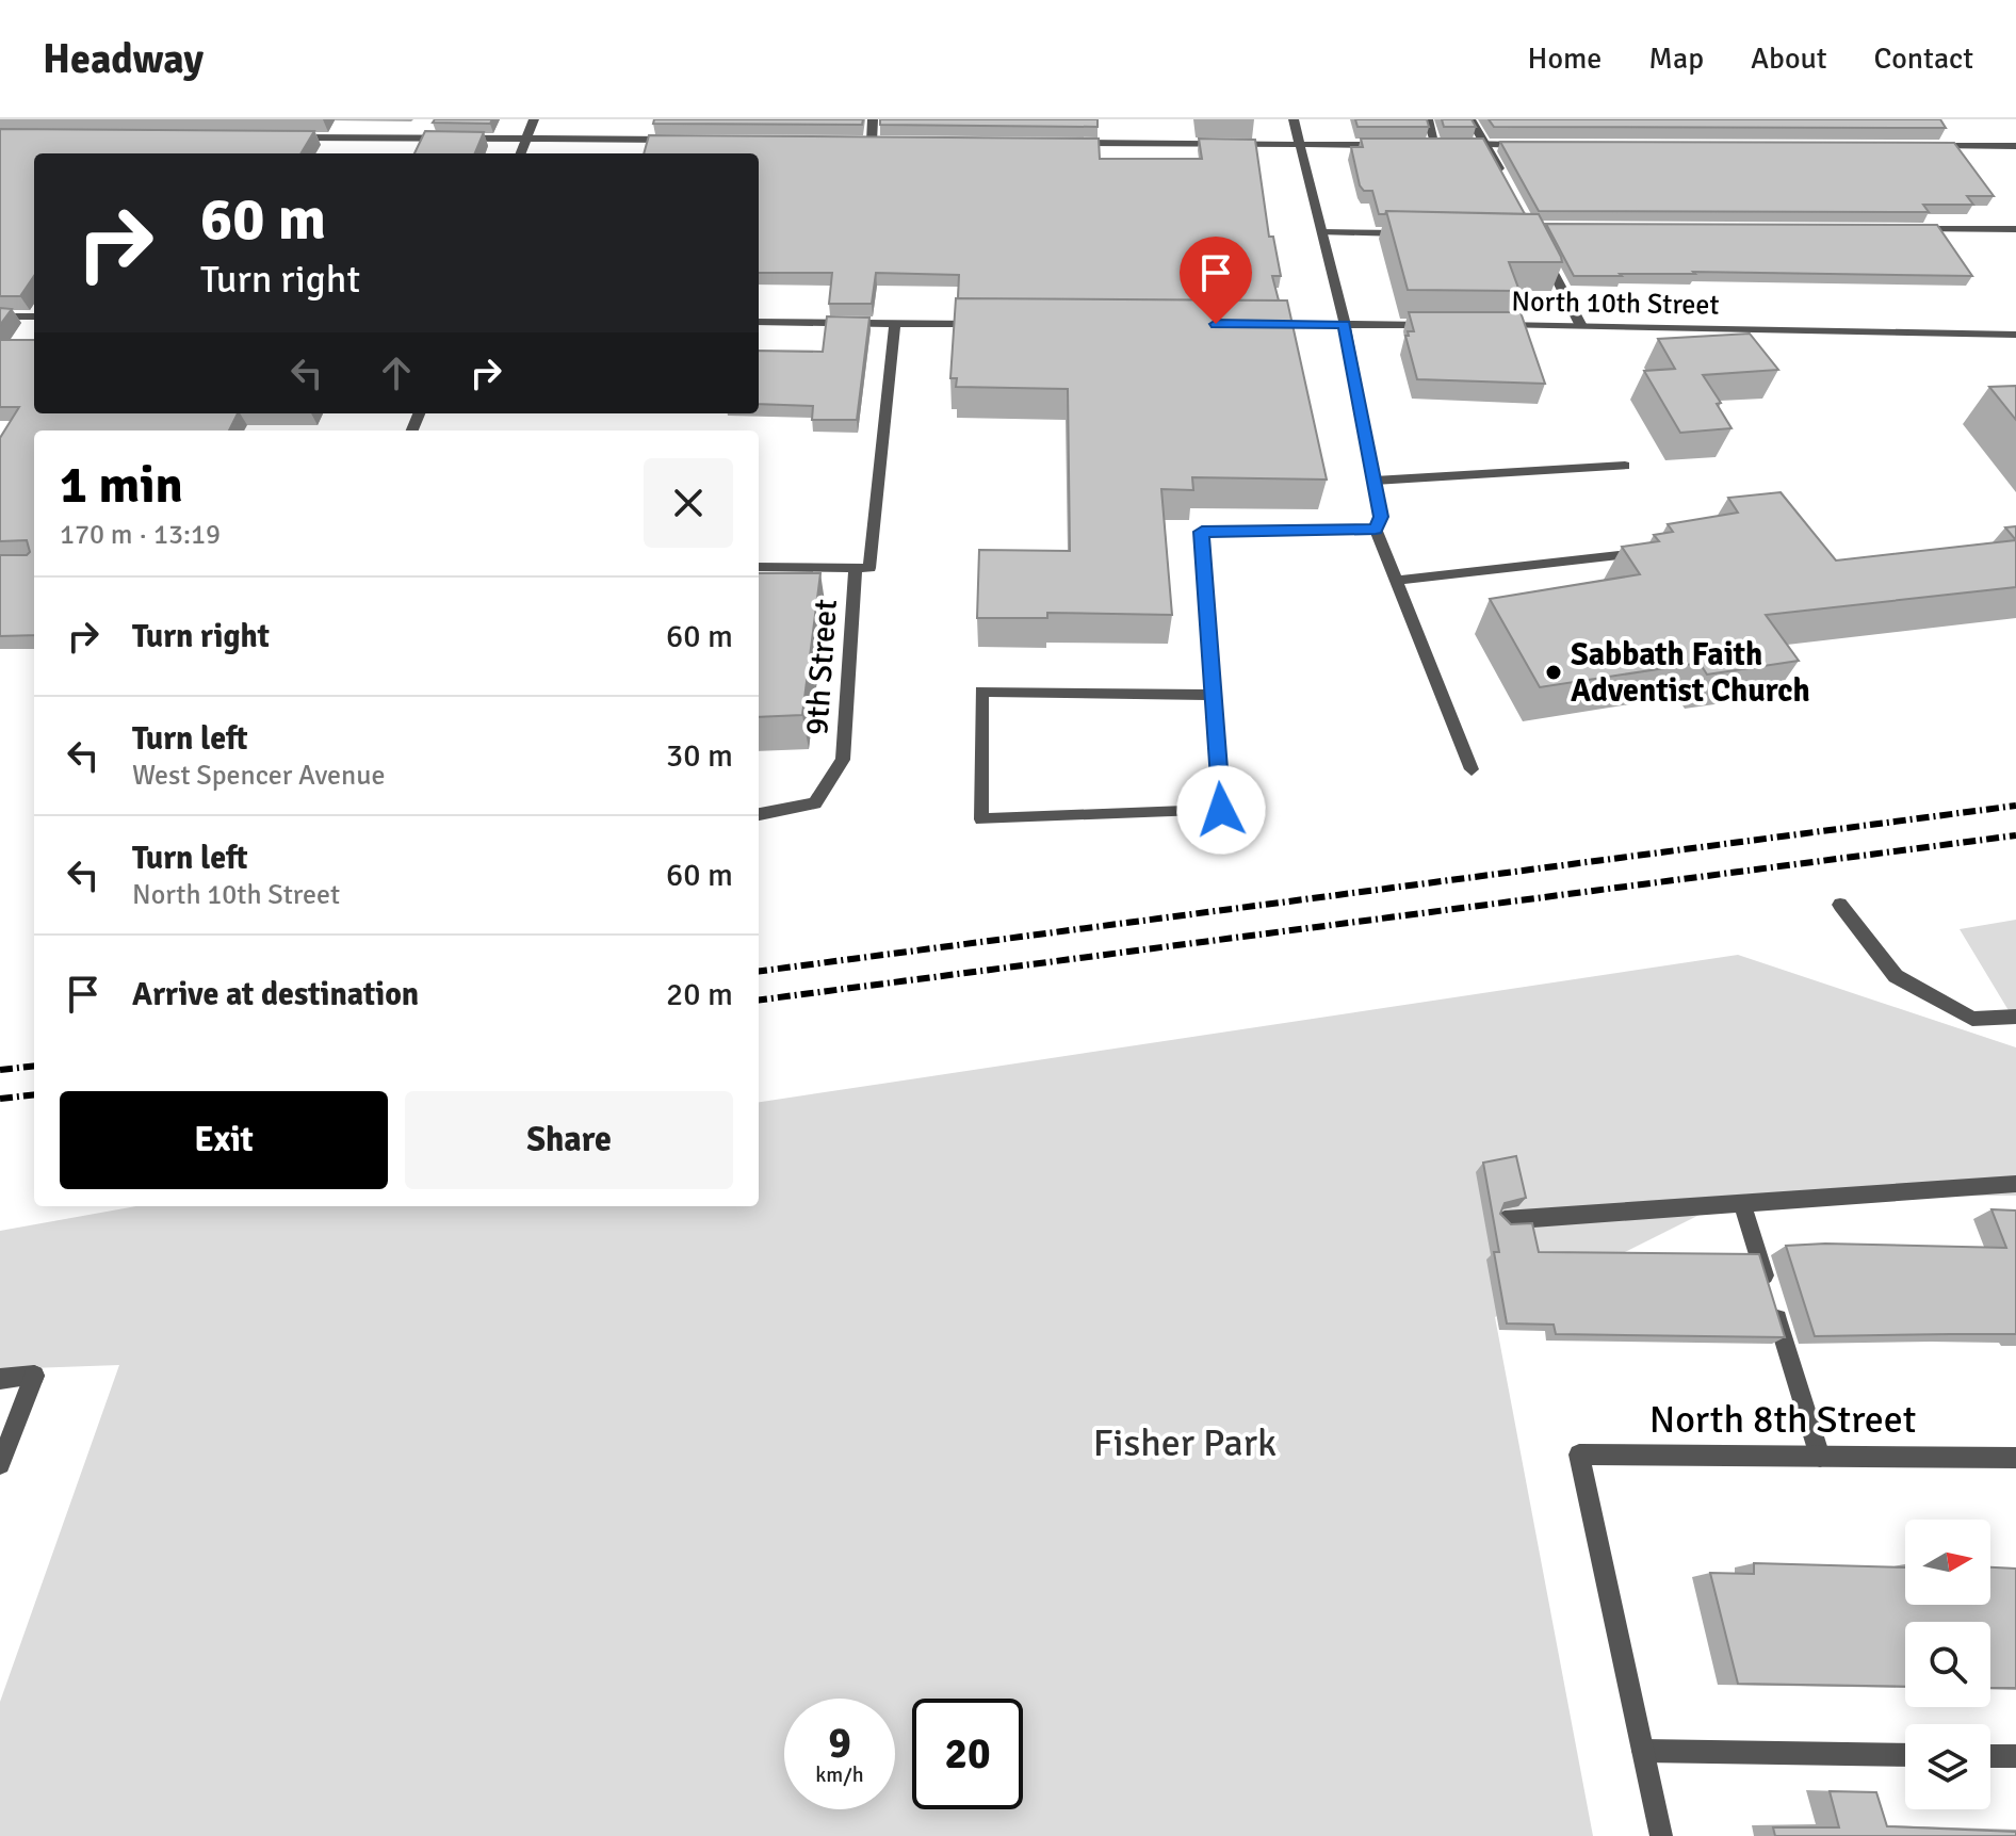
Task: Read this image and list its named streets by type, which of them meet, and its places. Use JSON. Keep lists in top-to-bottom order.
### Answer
{
  "streets": {
    "street": ["North 10th Street", "9th Street", "North 8th Street"]
  },
  "parks": ["Fisher Park"],
  "places": ["Sabbath Faith Adventist Church"],
  "north": "right",
  "page": {
    "header": "Headway",
    "nav": [
      "Home",
      "Map",
      "About",
      "Contact"
    ],
    "turn": ["60 m", "Turn right"],
    "heading": ["1 min", "170 m · 13:19"],
    "list": [
      {
        "name": "Turn right",
        "value": "60 m"
      },
      {
        "name": "Turn left",
        "note": "West Spencer Avenue",
        "value": "30 m"
      },
      {
        "name": "Turn left",
        "note": "North 10th Street",
        "value": "60 m"
      },
      {
        "name": "Arrive at destination",
        "value": "20 m"
      }
    ],
    "buttons": ["Exit", "Share"],
    "speed": "9 km/h",
    "limit": "20"
  }
}
